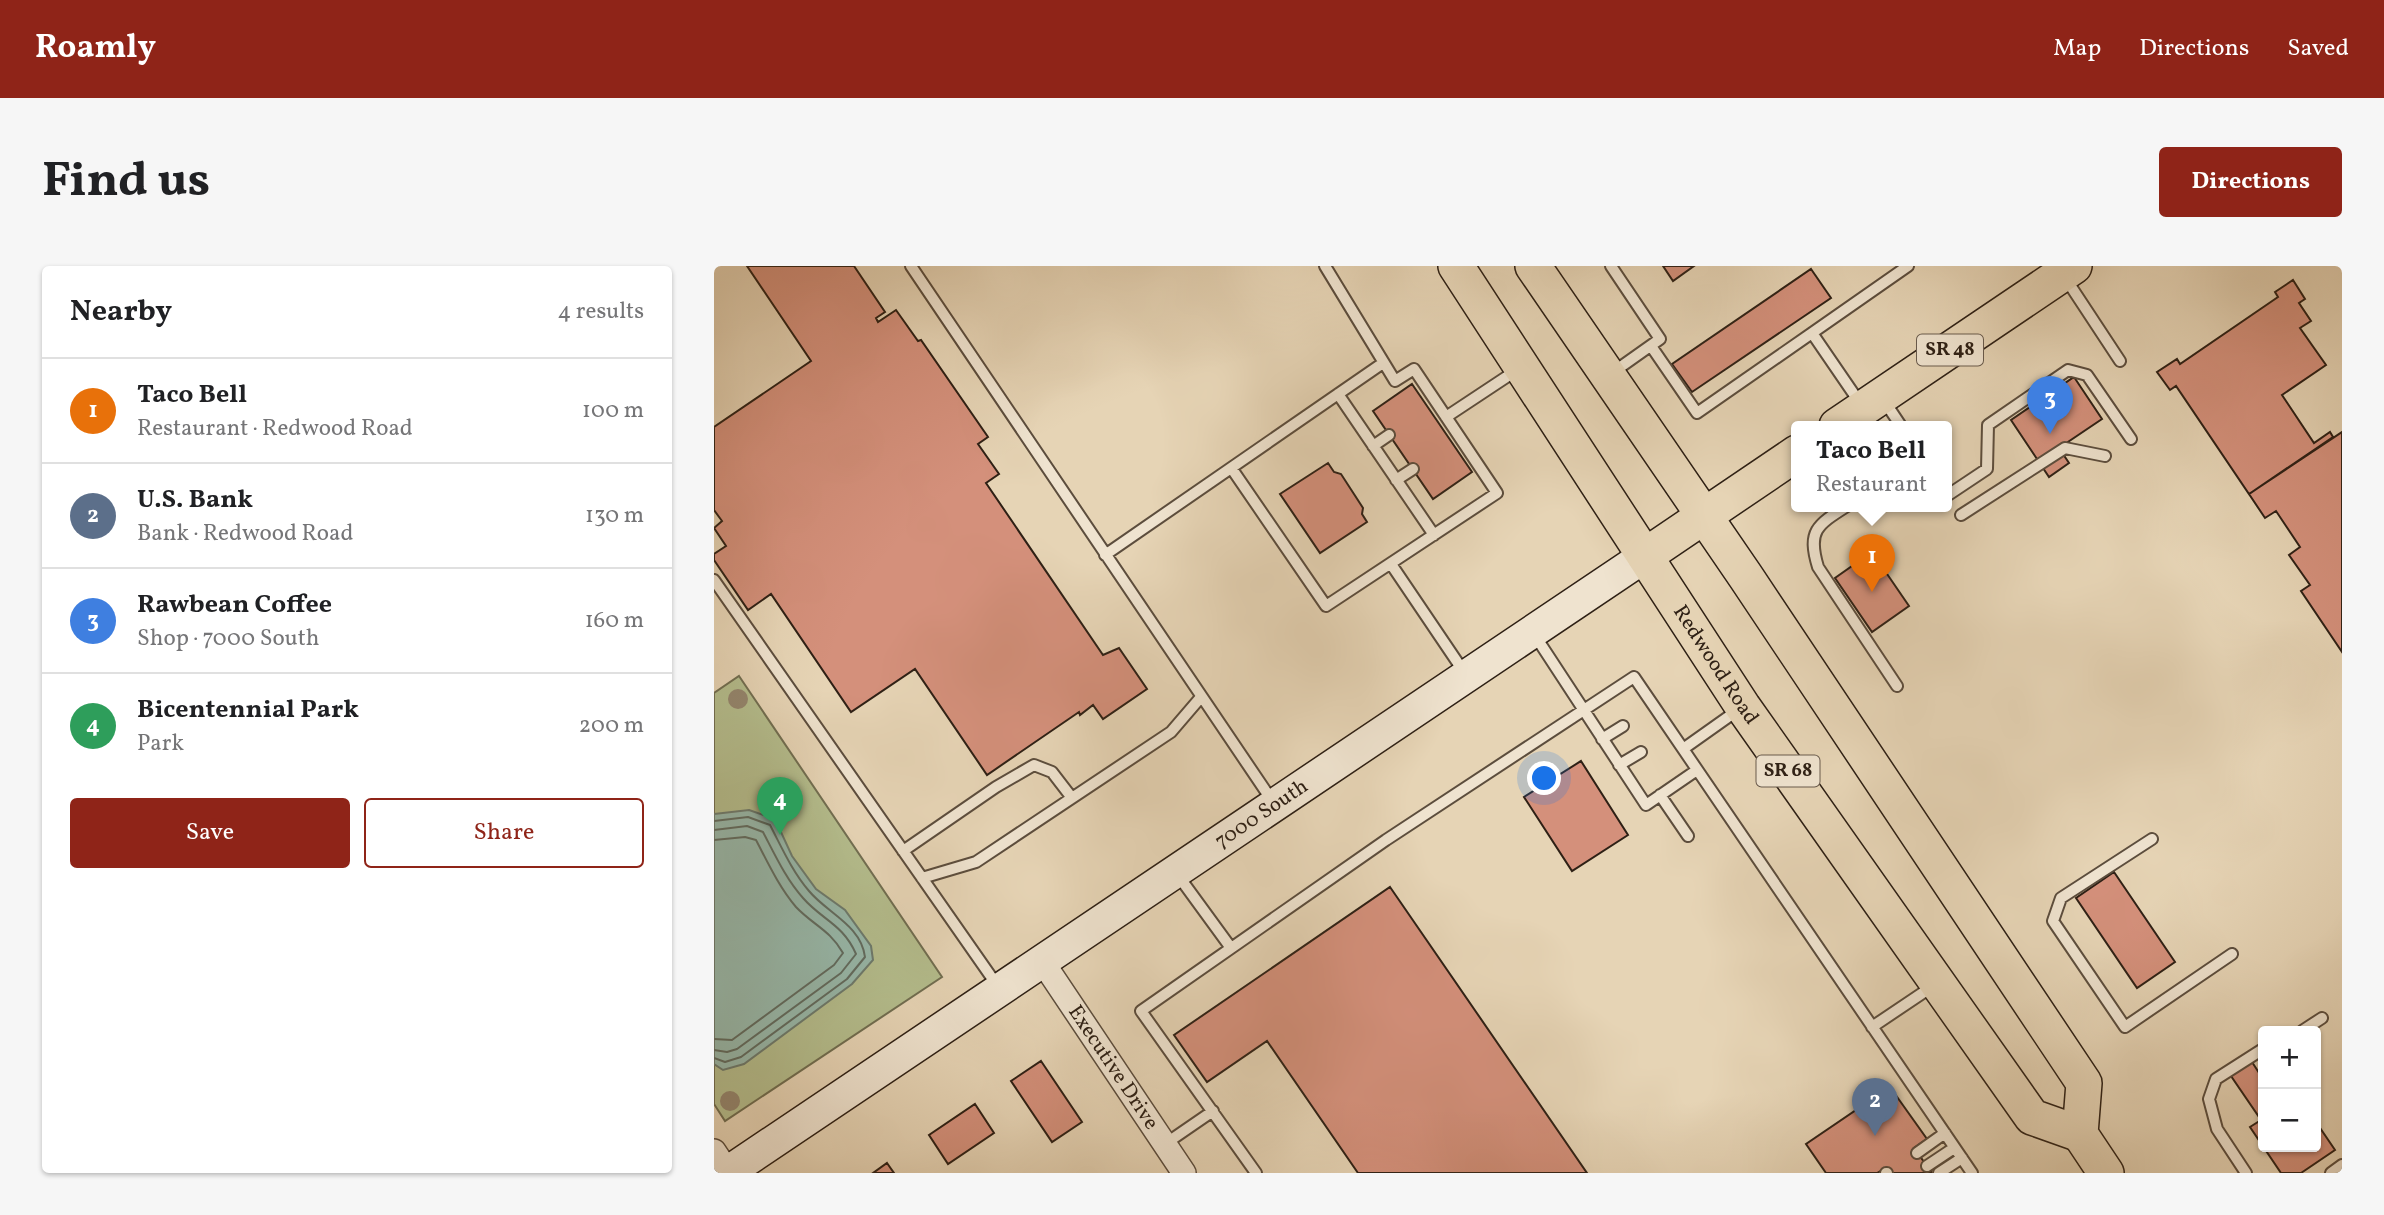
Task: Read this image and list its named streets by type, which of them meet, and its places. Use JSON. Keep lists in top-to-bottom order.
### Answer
{
  "streets": {
    "main road": [
      "SR 48",
      "Redwood Road",
      "SR 68",
      "7000 South"
    ],
    "street": ["Executive Drive"]
  },
  "crossings": [
    ["Redwood Road", "7000 South"],
    ["7000 South", "Executive Drive"]
  ],
  "page": {
    "header": "Roamly",
    "nav": ["Map", "Directions", "Saved"],
    "buttons": [
      "Directions",
      ["Save", "Share"]
    ],
    "title": "Find us",
    "heading": ["Nearby", "4 results"],
    "list": [
      {
        "mark": "1",
        "name": "Taco Bell",
        "note": "Restaurant · Redwood Road",
        "value": "100 m"
      },
      {
        "mark": "2",
        "name": "U.S. Bank",
        "note": "Bank · Redwood Road",
        "value": "130 m"
      },
      {
        "mark": "3",
        "name": "Rawbean Coffee",
        "note": "Shop · 7000 South",
        "value": "160 m"
      },
      {
        "mark": "4",
        "name": "Bicentennial Park",
        "note": "Park",
        "value": "200 m"
      }
    ],
    "pins": [
      "3",
      "1",
      "4",
      "2"
    ],
    "popup": ["Taco Bell", "Restaurant"],
    "map_buttons": ["+", "−"]
  }
}
